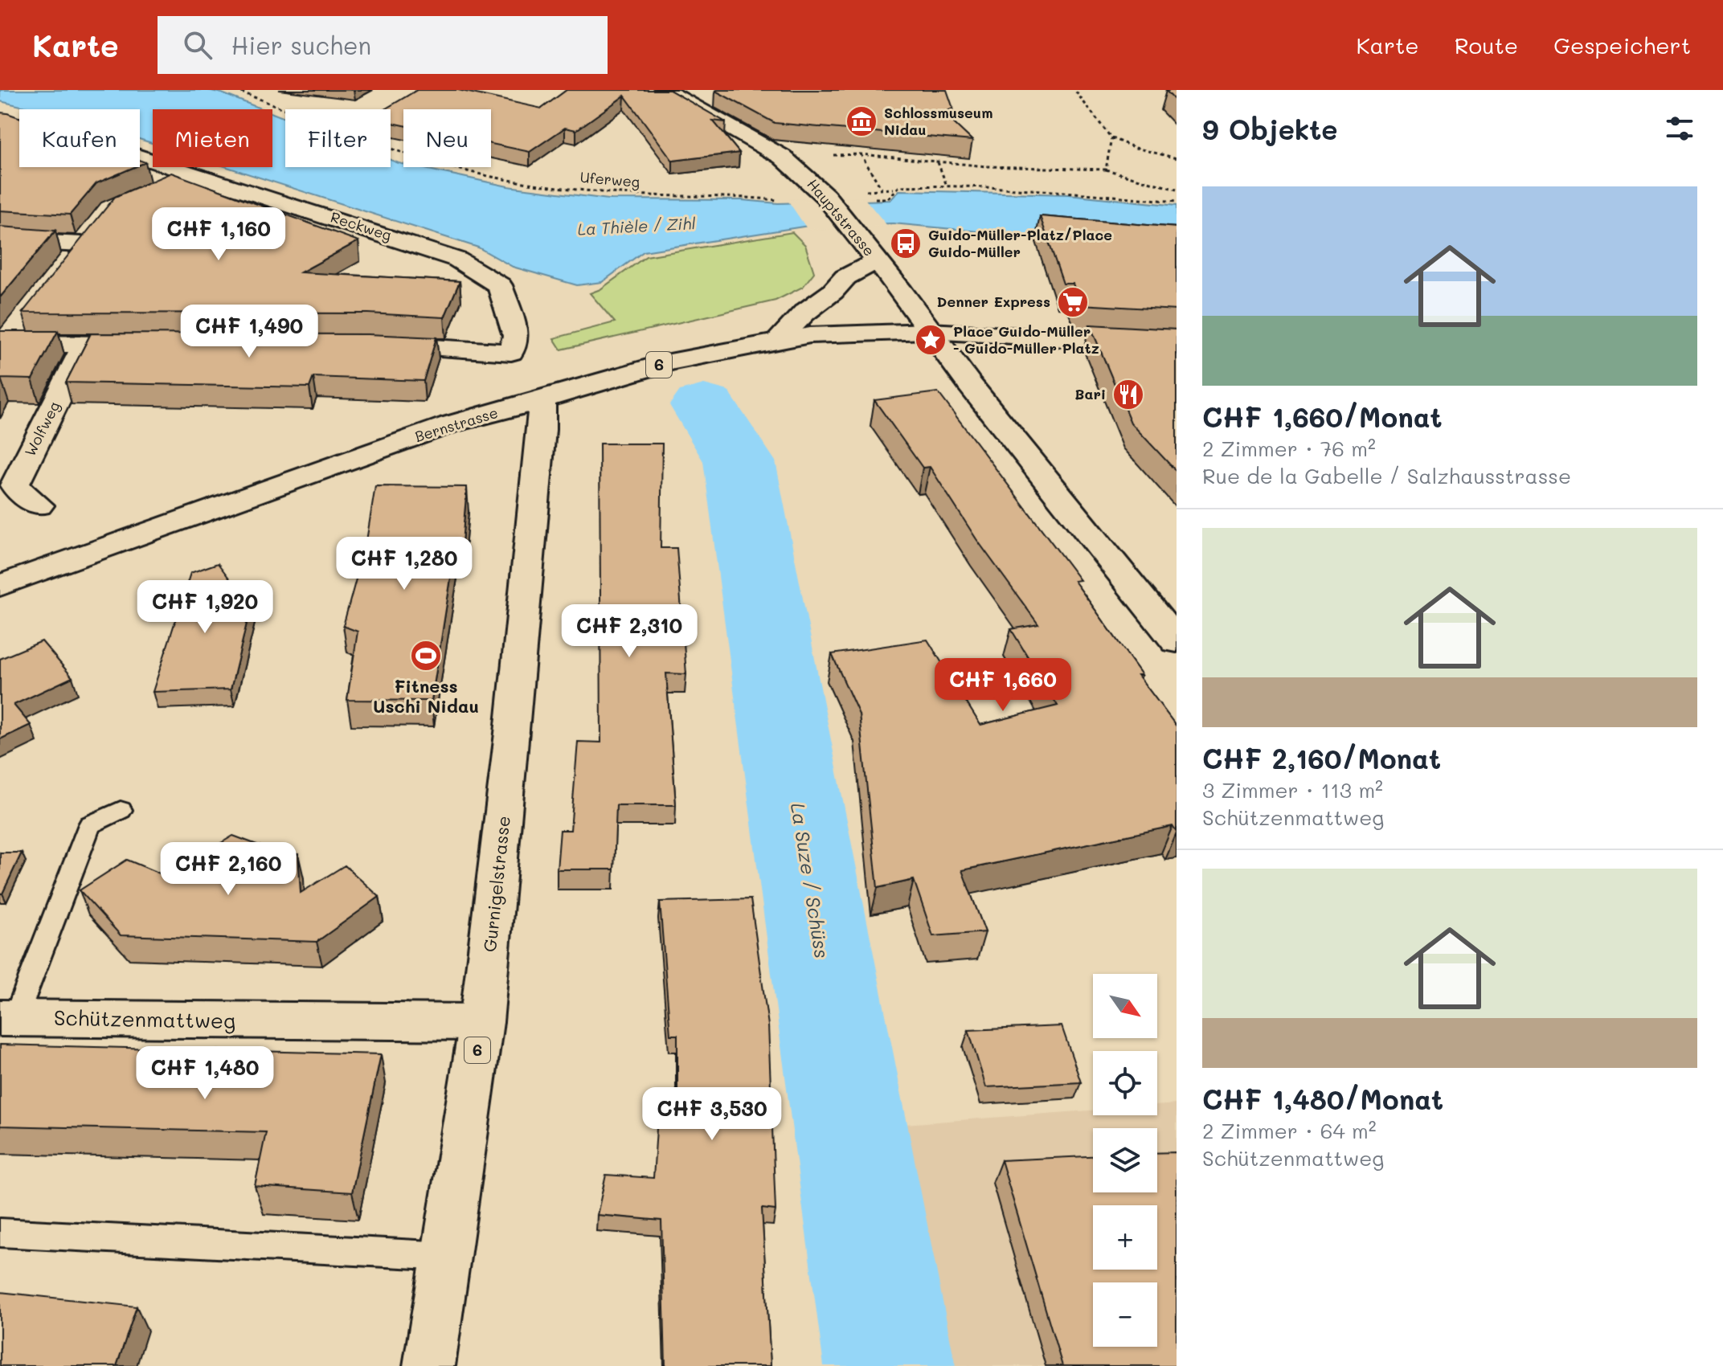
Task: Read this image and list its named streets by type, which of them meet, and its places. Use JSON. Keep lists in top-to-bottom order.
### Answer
{
  "streets": {
    "main road": [
      "Hauptstrasse",
      "Reckweg",
      "6",
      "Bernstrasse",
      "Wolfweg",
      "Gurnigelstrasse",
      "Schützenmattweg"
    ],
    "path": ["Uferweg"]
  },
  "crossings": [
    ["Hauptstrasse", "6"],
    ["Hauptstrasse", "Bernstrasse"],
    ["6", "Bernstrasse"],
    ["Bernstrasse", "Gurnigelstrasse"],
    ["Gurnigelstrasse", "Schützenmattweg"]
  ],
  "water": ["La Thièle / Zihl", "La Suze / Schüss"],
  "places": {
    "museum": ["Schlossmuseum Nidau"],
    "bus stop": ["Guido-Müller-Platz/Place Guido-Müller"],
    "supermarket": ["Denner Express"],
    "place": ["Place Guido-Müller - Guido-Müller Platz"],
    "restaurant": ["Bari"],
    "sports": ["Fitness Uschi Nidau"]
  },
  "north": "bottom right",
  "page": {
    "header": "Karte",
    "search": "Hier suchen",
    "nav": ["Karte", "Route", "Gespeichert"],
    "heading": "9 Objekte",
    "chip": [
      "Kaufen",
      "Mieten",
      "Filter",
      "Neu"
    ],
    "list": [
      {
        "name": "CHF 1,660/Monat",
        "note": "2 Zimmer · 76 m² · Rue de la Gabelle / Salzhausstrasse"
      },
      {
        "name": "CHF 2,160/Monat",
        "note": "3 Zimmer · 113 m² · Schützenmattweg"
      },
      {
        "name": "CHF 1,480/Monat",
        "note": "2 Zimmer · 64 m² · Schützenmattweg"
      }
    ],
    "price": [
      "CHF 1,160",
      "CHF 1,490",
      "CHF 1,280",
      "CHF 1,920",
      "CHF 2,310",
      "CHF 1,660",
      "CHF 2,160",
      "CHF 1,480",
      "CHF 3,530"
    ],
    "map_buttons": ["+", "−"]
  }
}
